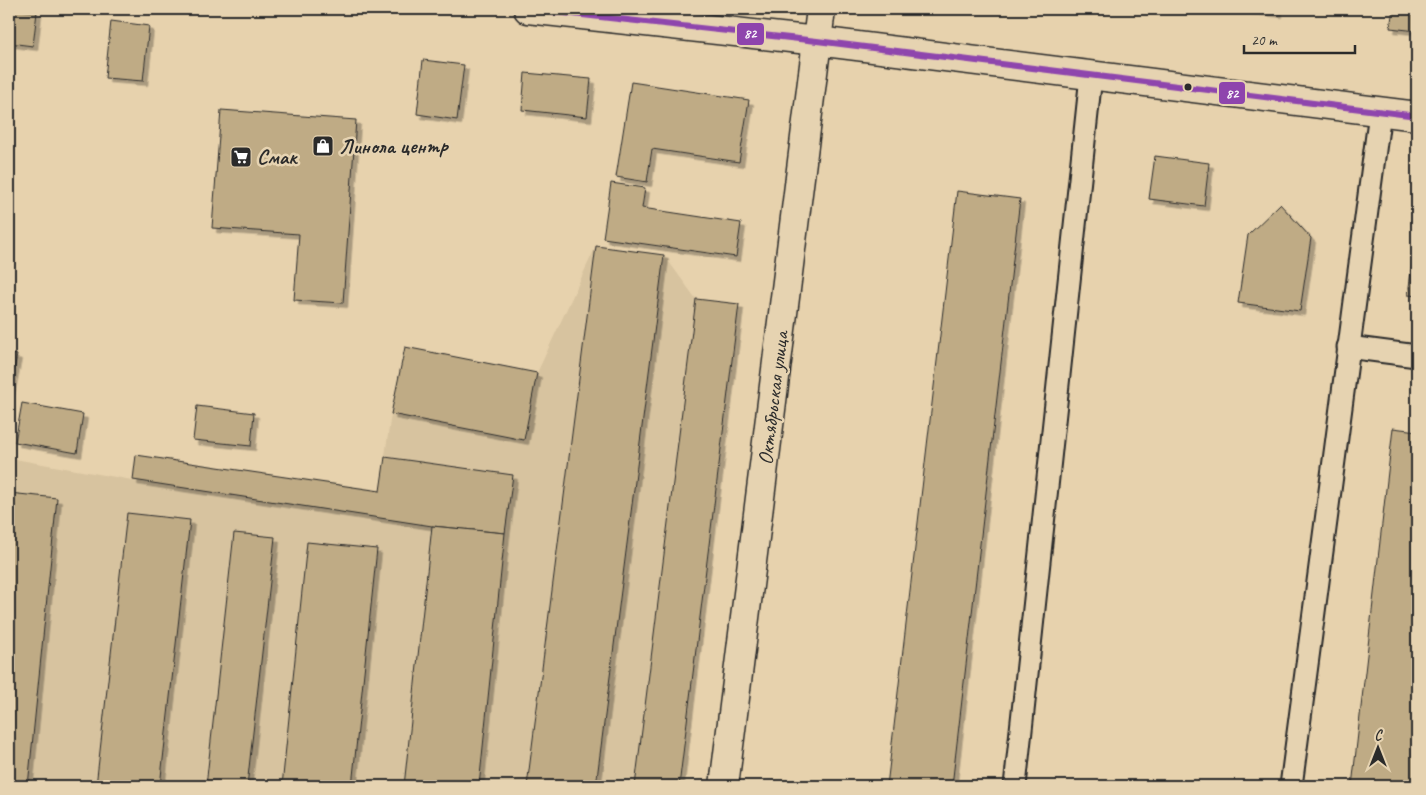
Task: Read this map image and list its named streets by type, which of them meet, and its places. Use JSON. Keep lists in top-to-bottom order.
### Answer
{
  "streets": {
    "street": ["Октябрьская улица"]
  },
  "places": {
    "shop": ["Линола центр"],
    "supermarket": ["Смак"]
  },
  "lines": ["transit line 82"],
  "scale_bar": "20 m",
  "north": "top"
}
